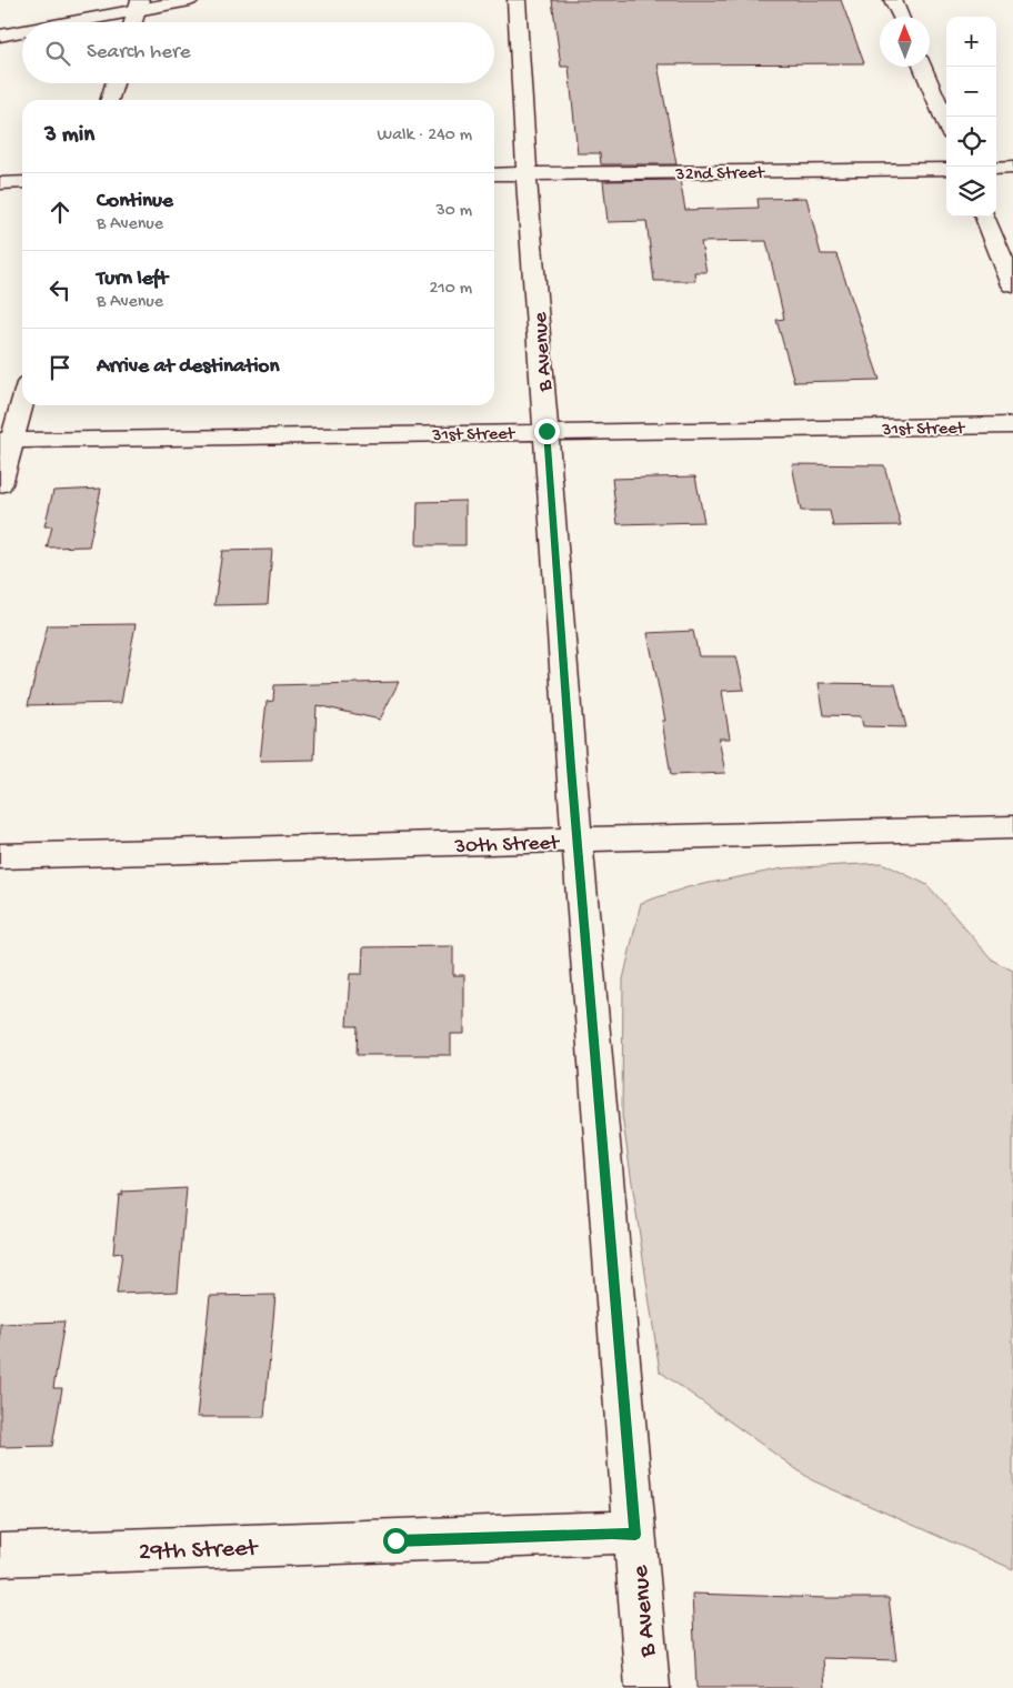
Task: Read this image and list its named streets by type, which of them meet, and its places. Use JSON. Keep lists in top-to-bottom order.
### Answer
{
  "streets": {
    "street": [
      "32nd Street",
      "B Avenue",
      "31st Street",
      "30th Street",
      "29th Street"
    ]
  },
  "crossings": [
    ["32nd Street", "B Avenue"],
    ["B Avenue", "31st Street"],
    ["B Avenue", "30th Street"],
    ["B Avenue", "29th Street"]
  ],
  "north": "top",
  "page": {
    "map_buttons": ["+", "−"],
    "search": "Search here",
    "heading": ["3 min", "Walk · 240 m"],
    "list": [
      ["Continue", "B Avenue", "30 m"],
      ["Turn left", "B Avenue", "210 m"],
      "Arrive at destination"
    ]
  }
}
